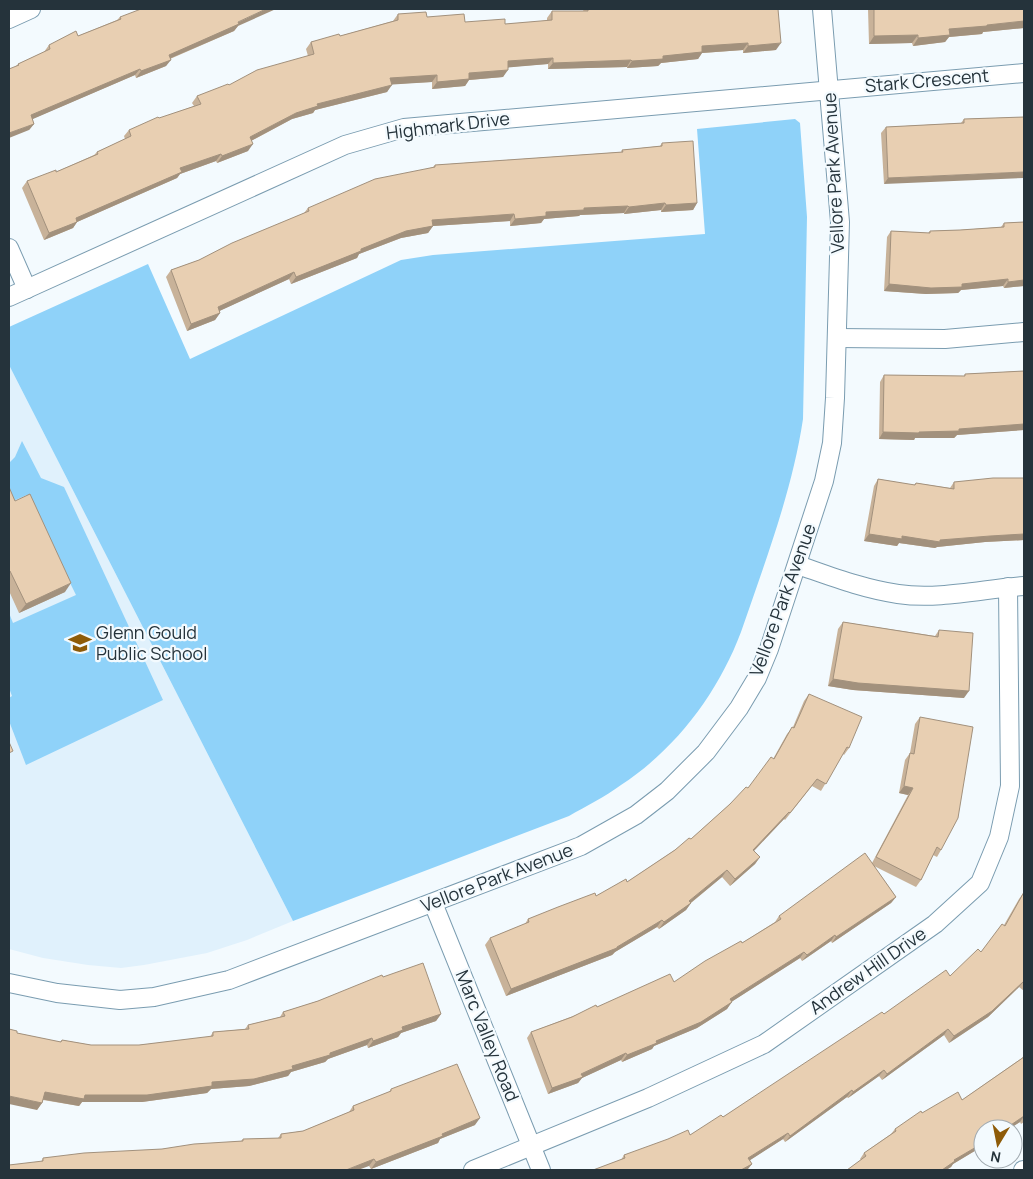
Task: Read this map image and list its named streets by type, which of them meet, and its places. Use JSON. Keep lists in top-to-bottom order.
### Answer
{
  "streets": {
    "street": [
      "Stark Crescent",
      "Highmark Drive",
      "Vellore Park Avenue",
      "Andrew Hill Drive",
      "Marc Valley Road"
    ]
  },
  "crossings": [
    ["Stark Crescent", "Highmark Drive"],
    ["Stark Crescent", "Vellore Park Avenue"],
    ["Highmark Drive", "Vellore Park Avenue"],
    ["Vellore Park Avenue", "Marc Valley Road"],
    ["Andrew Hill Drive", "Marc Valley Road"]
  ],
  "places": {
    "school or university": ["Glenn Gould Public School"]
  },
  "north": "bottom"
}
